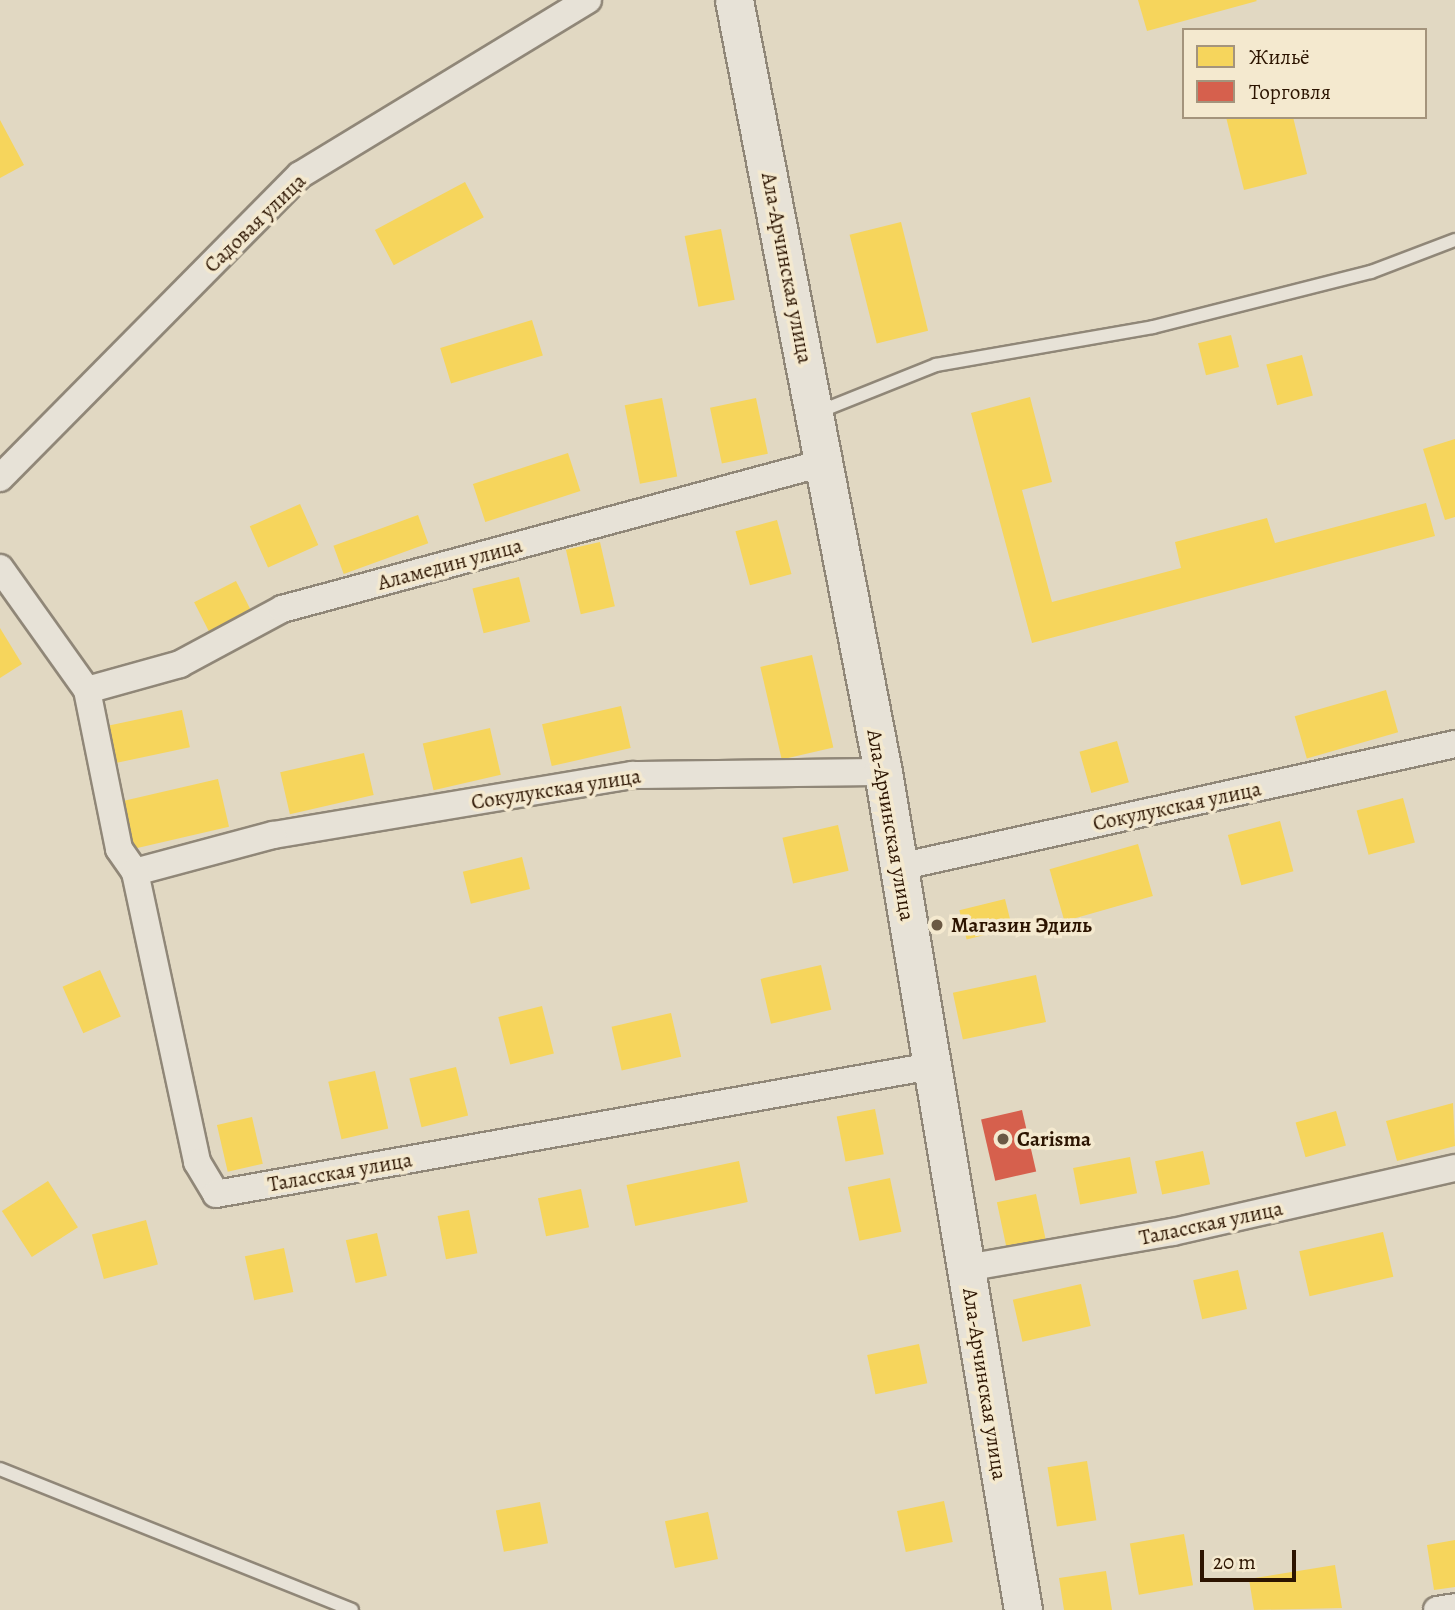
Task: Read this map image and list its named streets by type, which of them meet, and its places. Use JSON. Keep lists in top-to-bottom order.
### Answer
{
  "streets": {
    "main road": ["Ала-Арчинская улица"],
    "street": [
      "Садовая улица",
      "Аламедин улица",
      "Сокулукская улица",
      "Таласская улица"
    ]
  },
  "crossings": [
    ["Ала-Арчинская улица", "Аламедин улица"],
    ["Ала-Арчинская улица", "Сокулукская улица"],
    ["Ала-Арчинская улица", "Таласская улица"],
    ["Сокулукская улица", "Таласская улица"]
  ],
  "places": ["Магазин Эдиль", "Carisma"],
  "legend": ["Жильё", "Торговля"],
  "scale_bar": "20 m"
}
